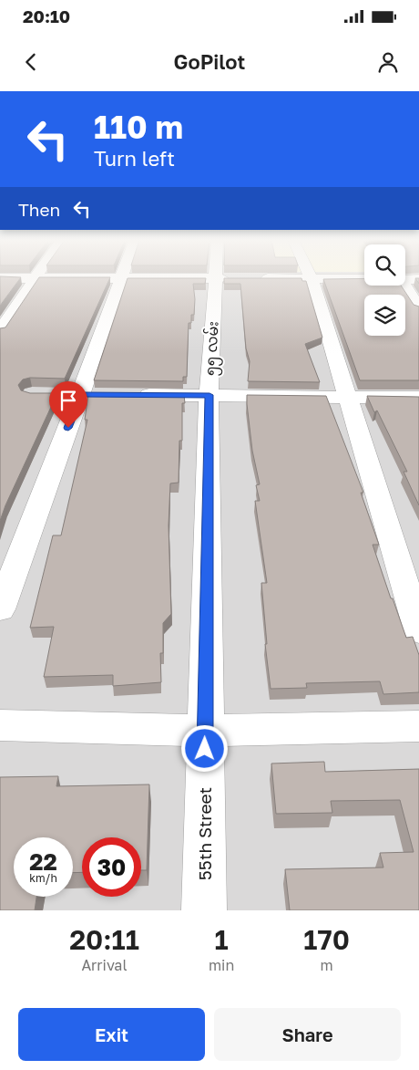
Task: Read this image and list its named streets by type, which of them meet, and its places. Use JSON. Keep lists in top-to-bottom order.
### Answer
{
  "streets": {
    "street": ["၅၅ လမ်း", "55th Street"]
  },
  "crossings": [
    ["၅၅ လမ်း", "55th Street"]
  ],
  "page": {
    "status": "20:10",
    "header": "GoPilot",
    "turn": ["110 m", "Turn left"],
    "then": "Then",
    "speed": "22 km/h",
    "limit": "30",
    "eta": [
      "20:11",
      "Arrival",
      "1",
      "min",
      "170",
      "m"
    ],
    "buttons": ["Exit", "Share"]
  }
}
